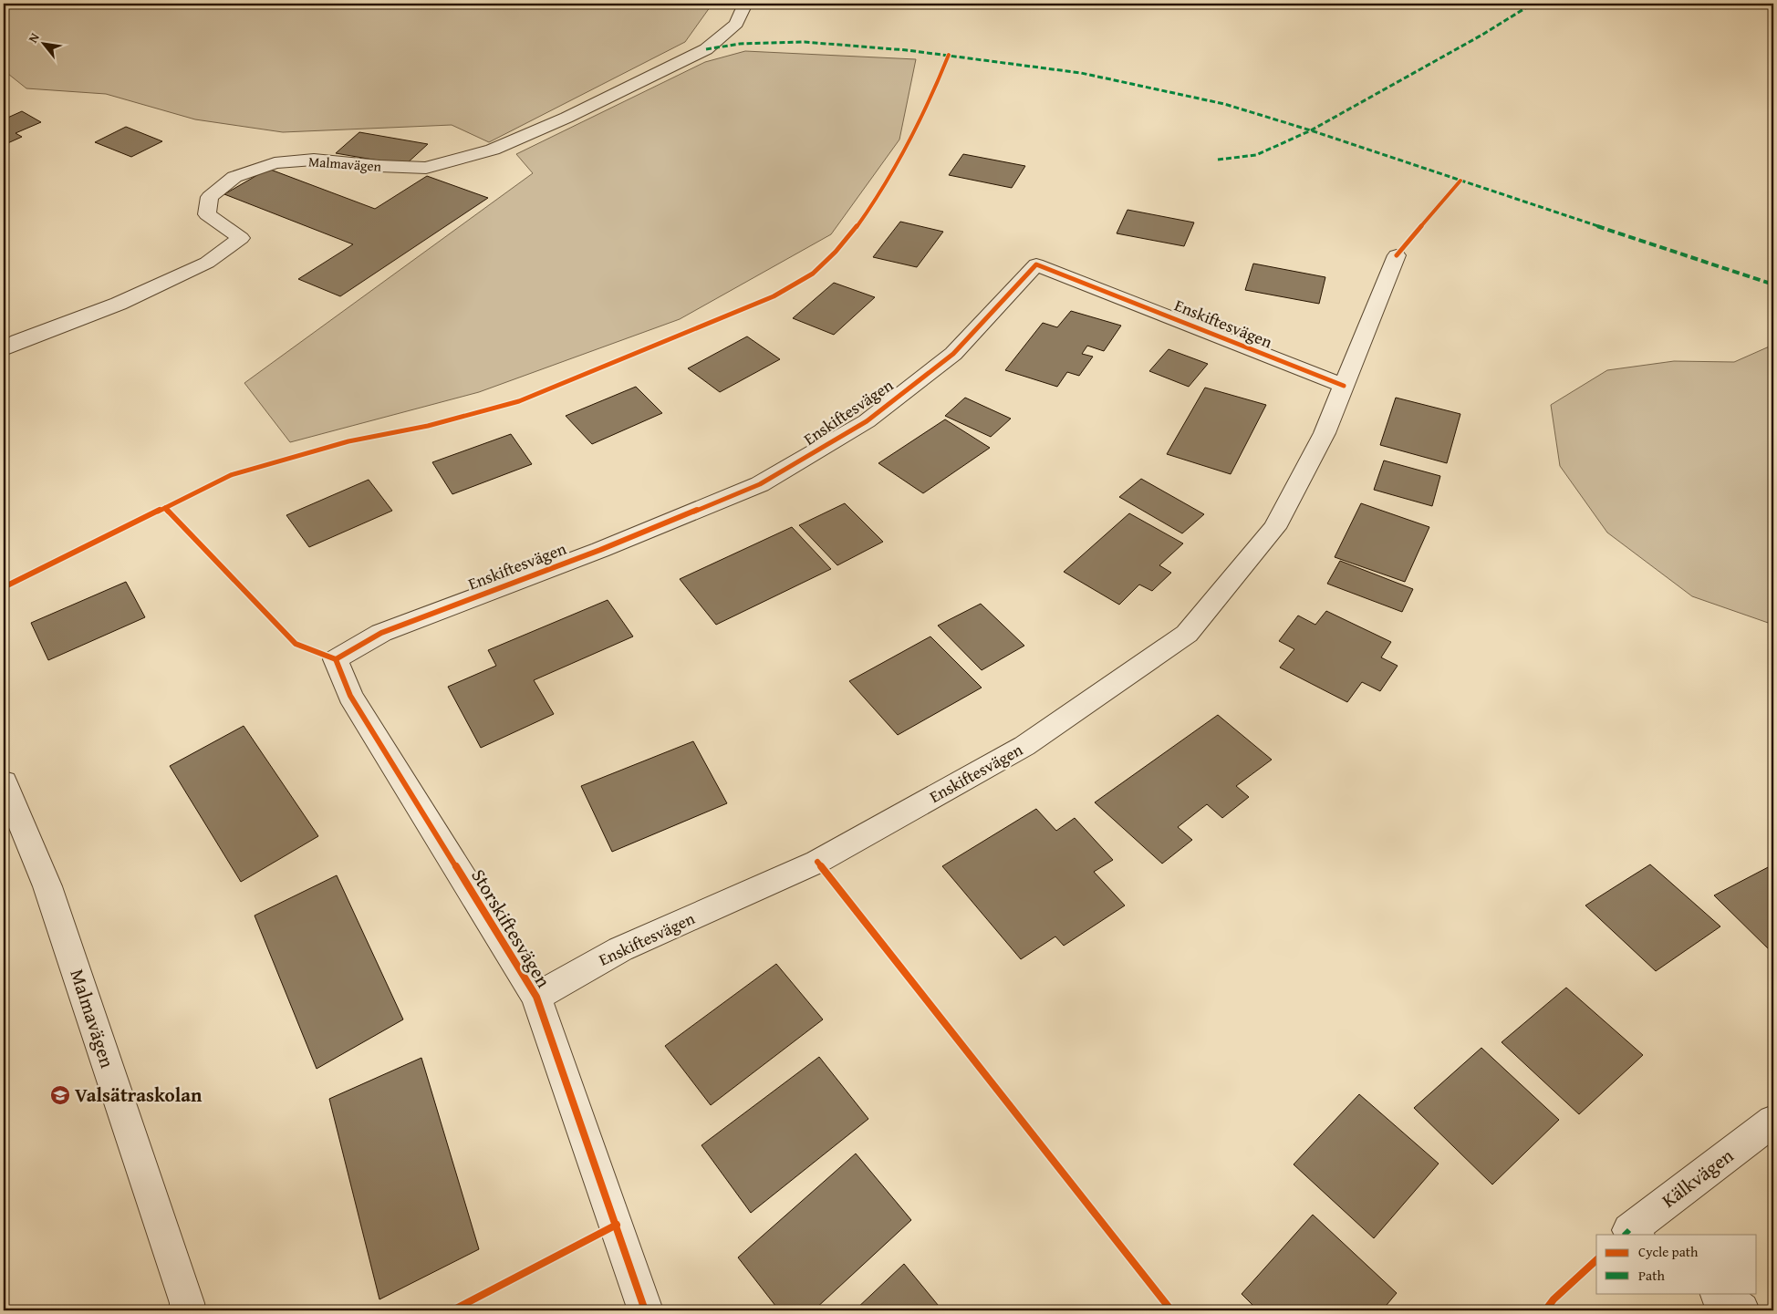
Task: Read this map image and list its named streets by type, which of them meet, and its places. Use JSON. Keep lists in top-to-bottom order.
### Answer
{
  "streets": {
    "street": [
      "Malmavägen",
      "Enskiftesvägen",
      "Storskiftesvägen",
      "Kälkvägen"
    ]
  },
  "crossings": [
    ["Enskiftesvägen", "Storskiftesvägen"]
  ],
  "places": {
    "school or university": ["Valsätraskolan"]
  },
  "legend": ["Cycle path", "Path"],
  "north": "top left"
}
